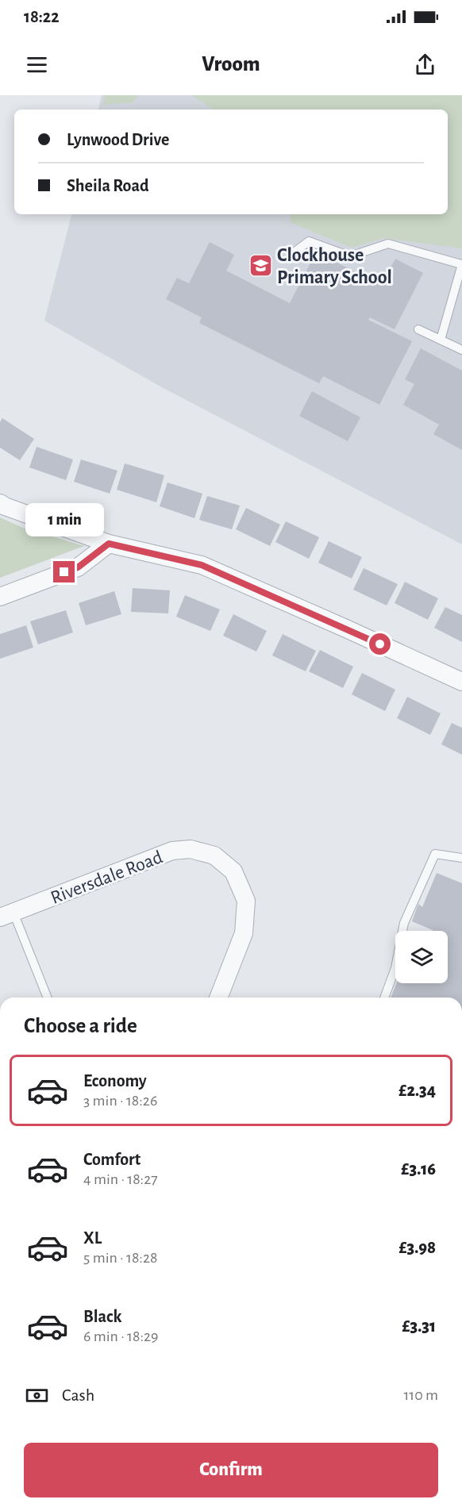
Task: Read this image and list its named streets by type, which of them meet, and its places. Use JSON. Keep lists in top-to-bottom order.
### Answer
{
  "streets": {
    "street": ["Riversdale Road"]
  },
  "places": {
    "school or university": ["Clockhouse Primary School"]
  },
  "page": {
    "status": "18:22",
    "header": "Vroom",
    "banner": ["Lynwood Drive", "Sheila Road"],
    "bubble": "1 min",
    "heading": "Choose a ride",
    "list": [
      {
        "name": "Economy",
        "note": "3 min · 18:26",
        "value": "£2.34"
      },
      {
        "name": "Comfort",
        "note": "4 min · 18:27",
        "value": "£3.16"
      },
      {
        "name": "XL",
        "note": "5 min · 18:28",
        "value": "£3.98"
      },
      {
        "name": "Black",
        "note": "6 min · 18:29",
        "value": "£3.31"
      }
    ],
    "pay": ["Cash", "110 m"],
    "buttons": "Confirm"
  }
}
